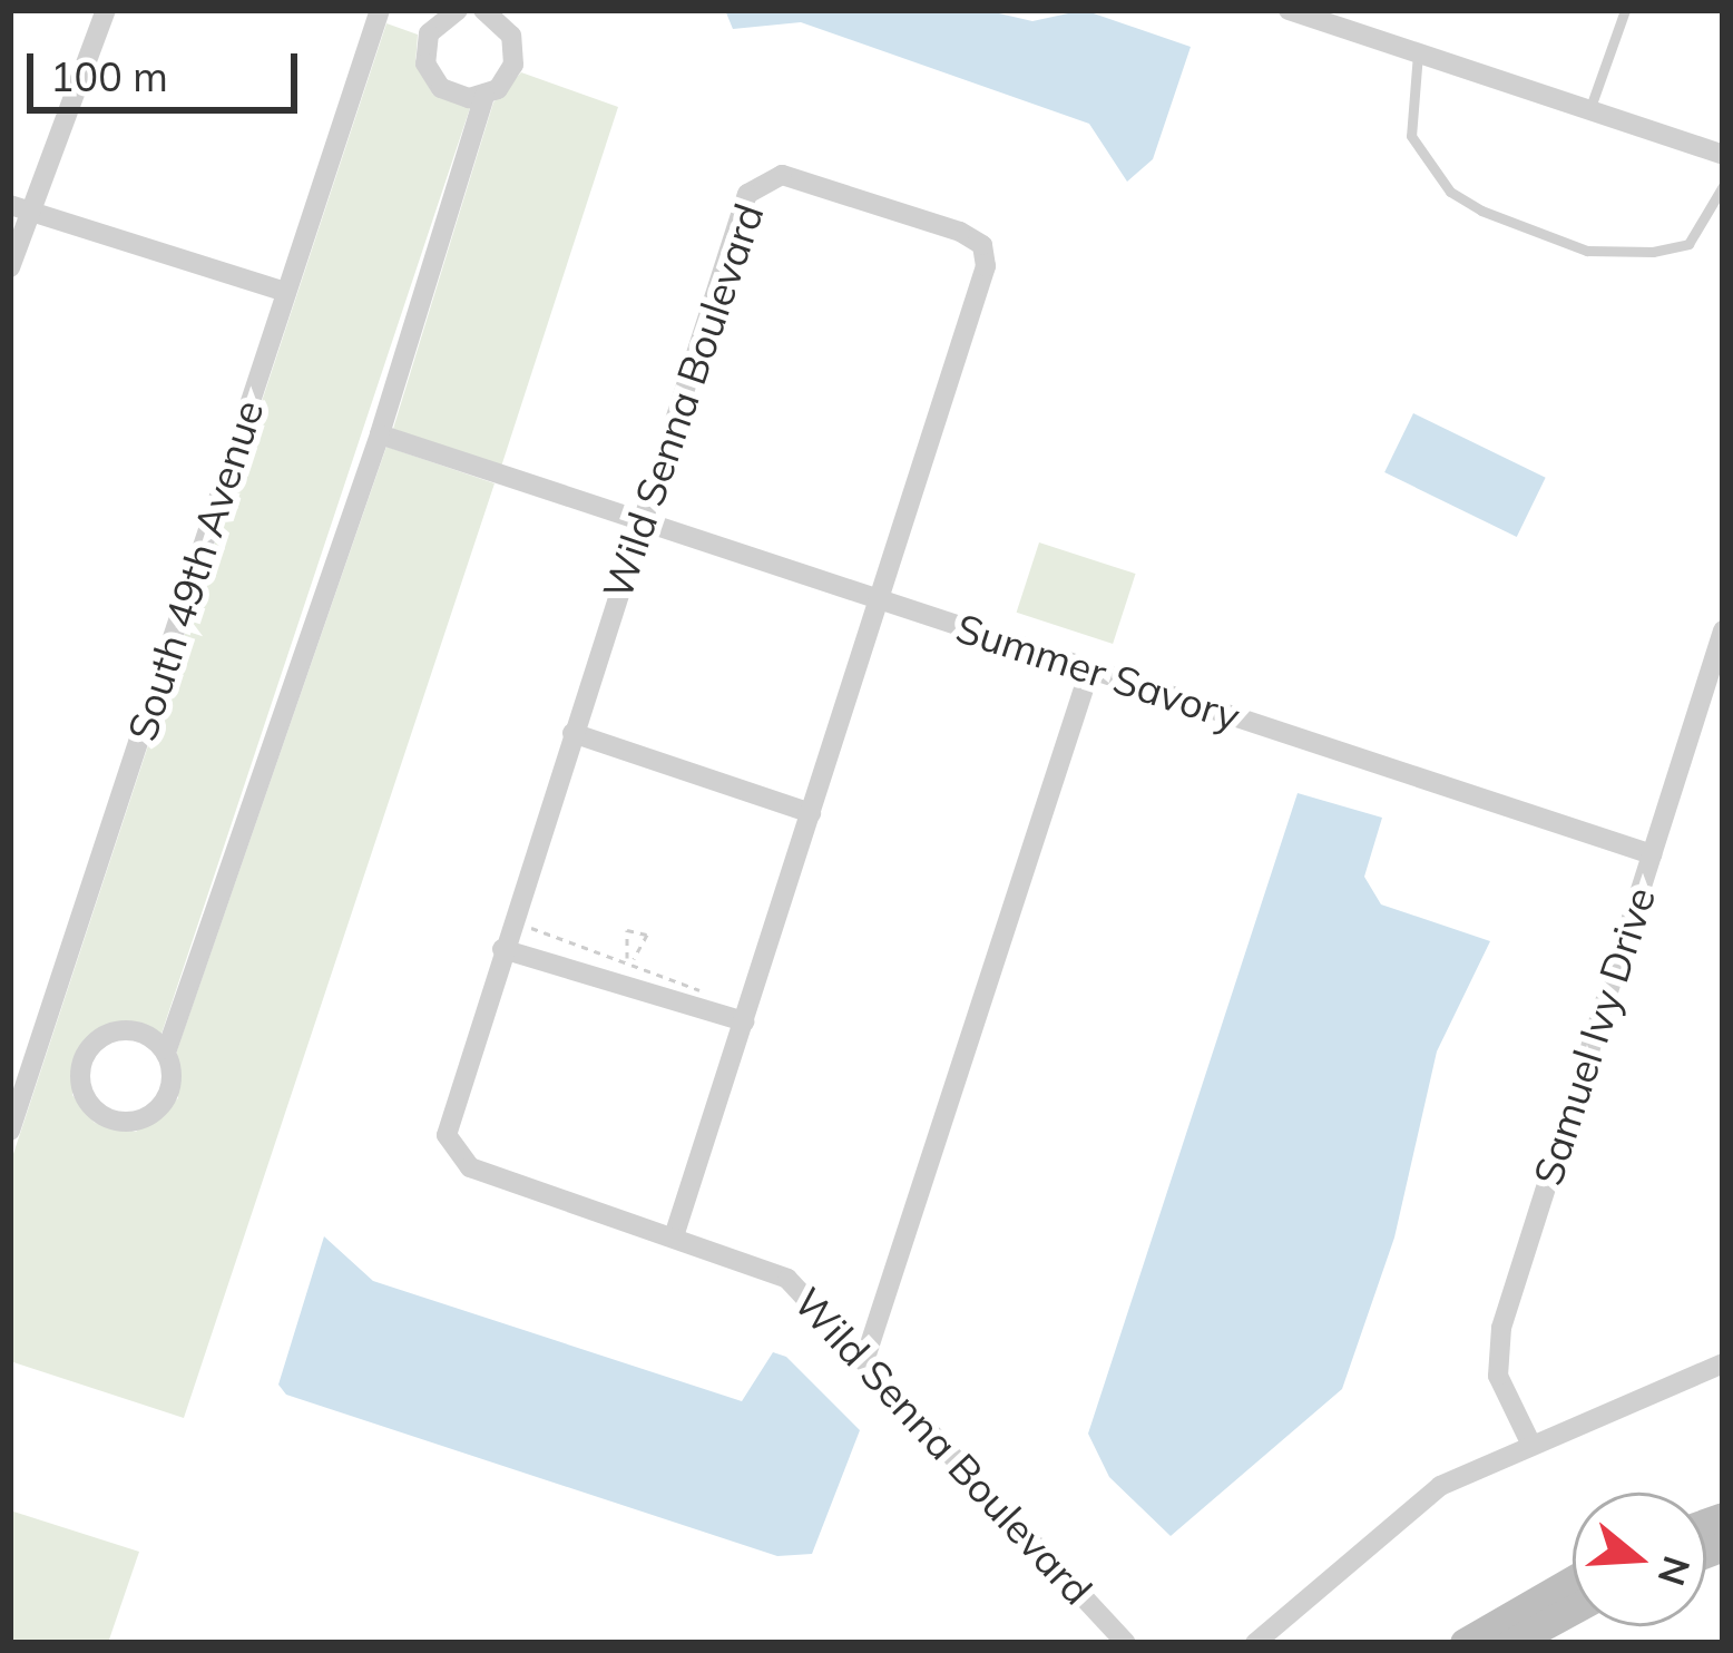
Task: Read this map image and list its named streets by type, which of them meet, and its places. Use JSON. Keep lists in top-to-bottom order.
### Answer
{
  "streets": {
    "street": [
      "Wild Senna Boulevard",
      "South 49th Avenue",
      "Summer Savory",
      "Samuel Ivy Drive"
    ]
  },
  "crossings": [
    ["Wild Senna Boulevard", "Summer Savory"],
    ["Summer Savory", "Samuel Ivy Drive"]
  ],
  "scale_bar": "100 m",
  "north": "right"
}
